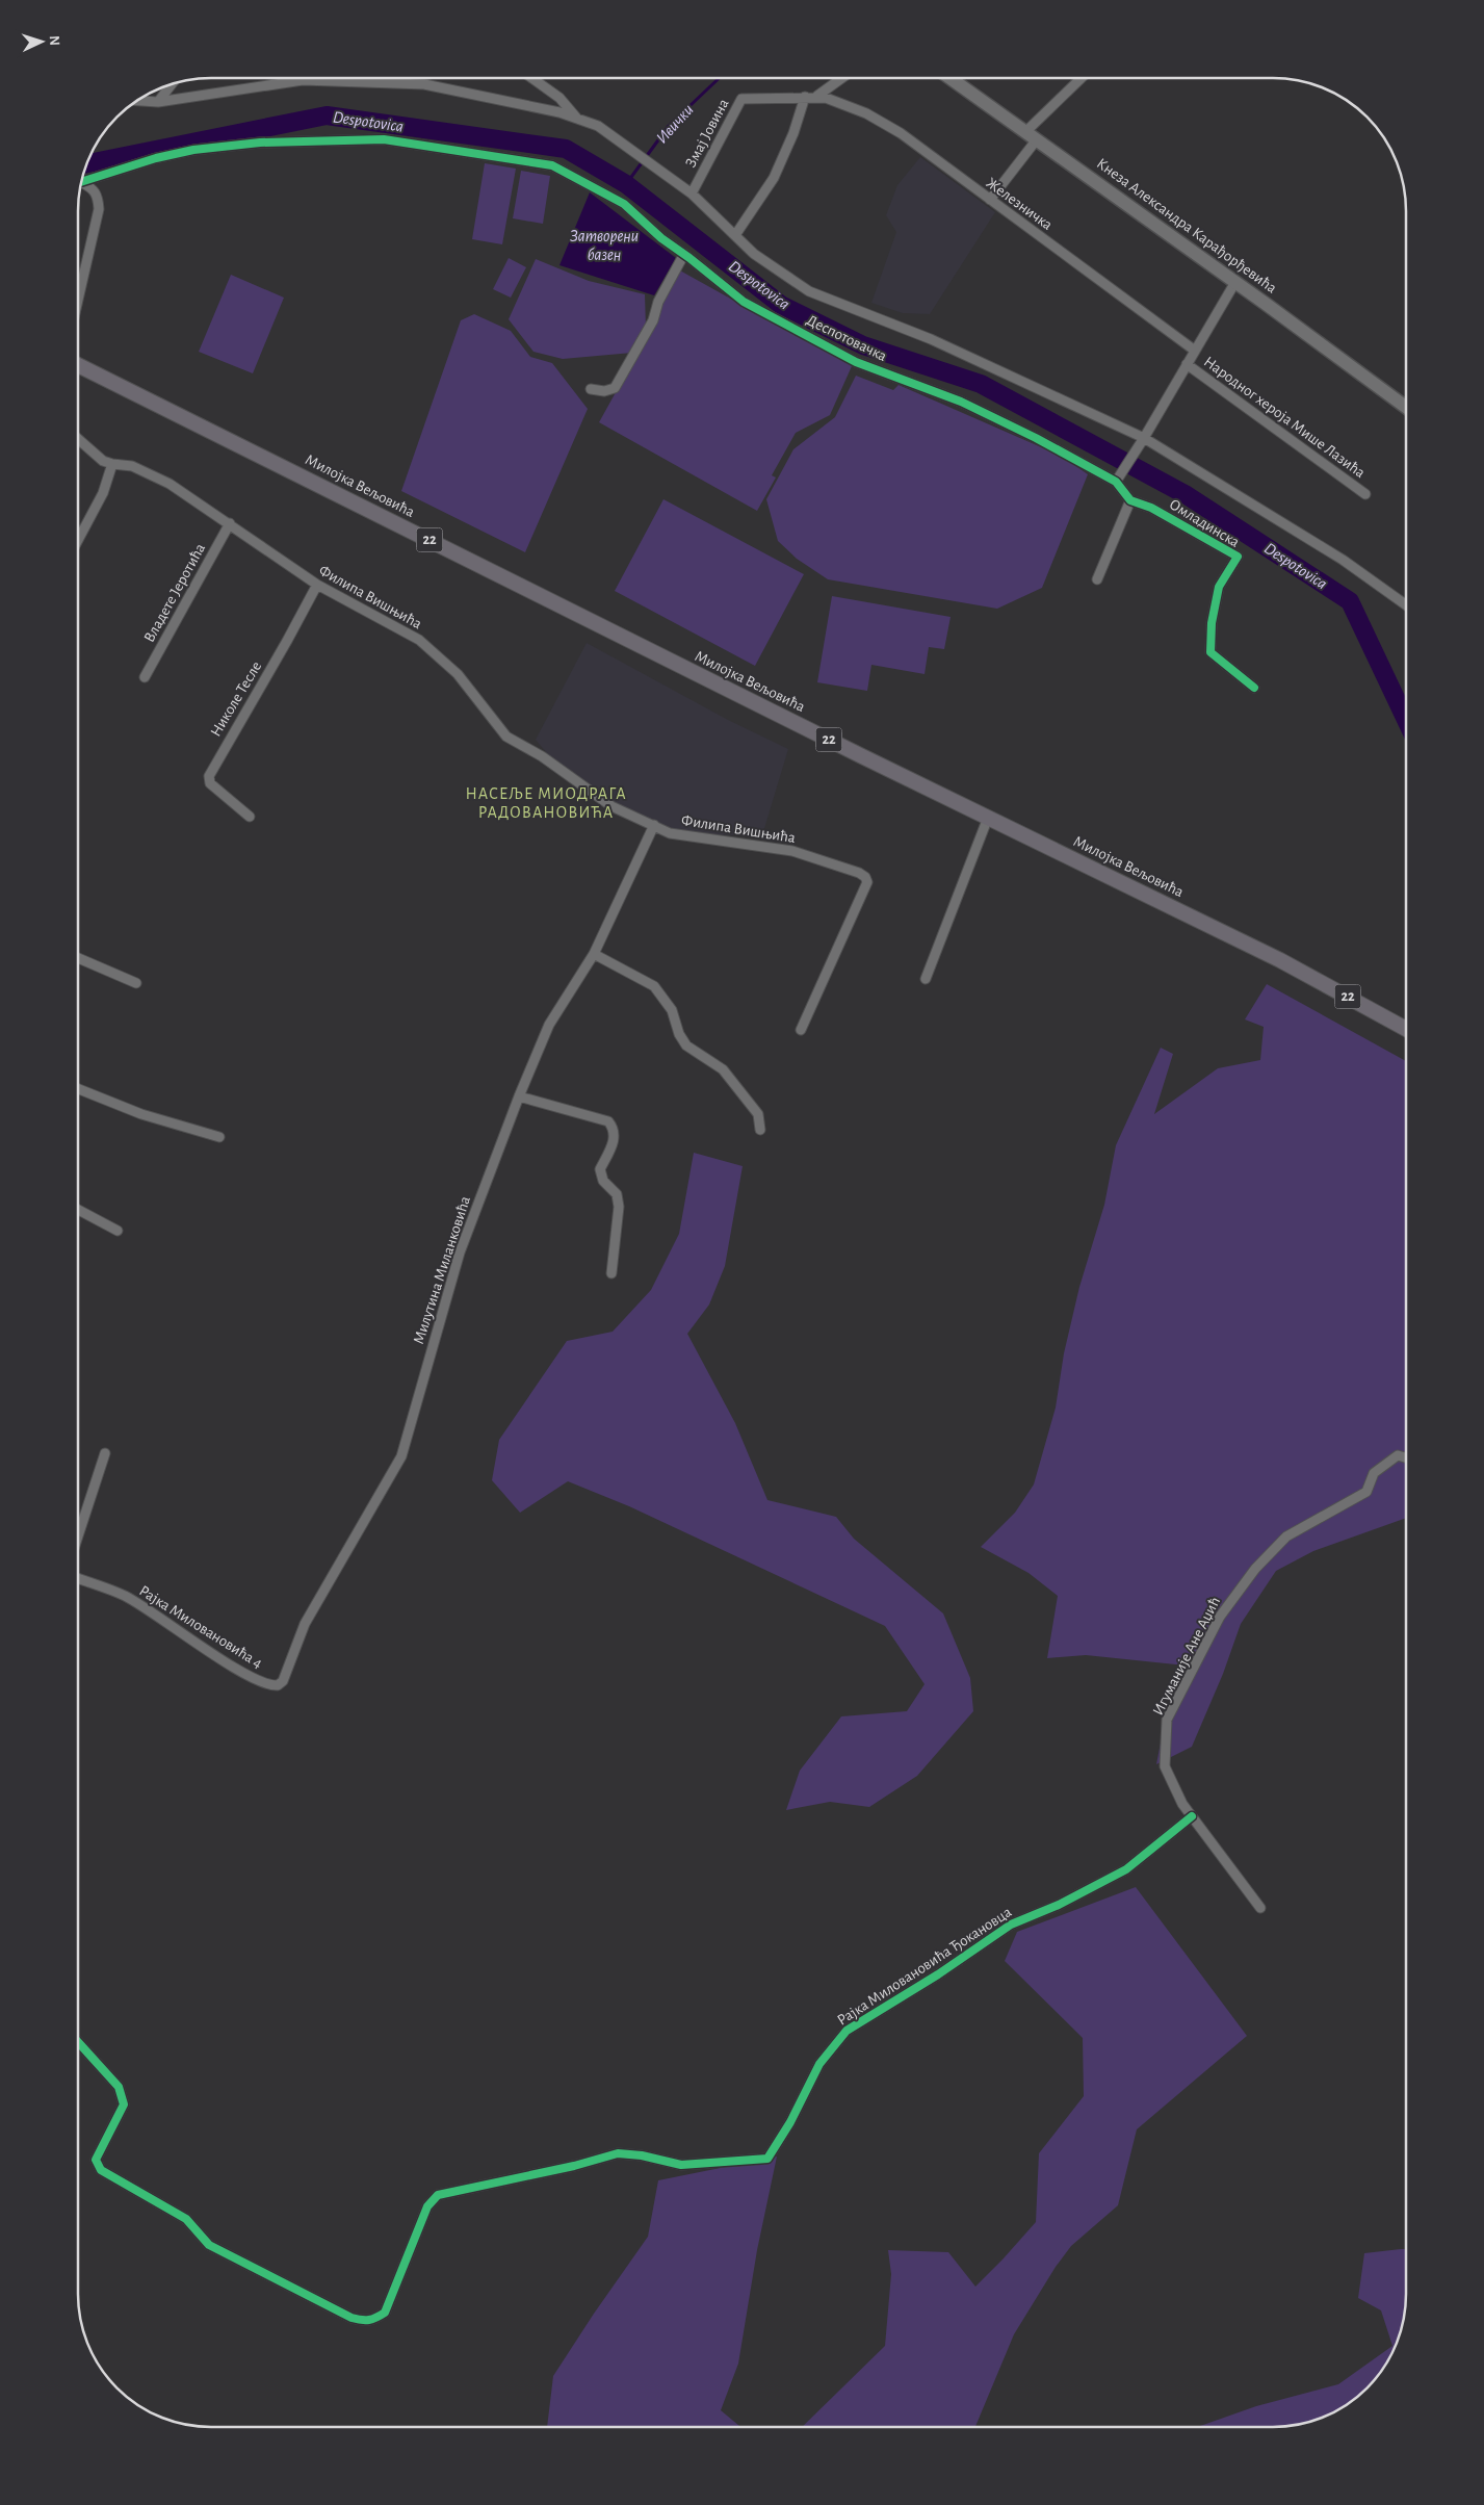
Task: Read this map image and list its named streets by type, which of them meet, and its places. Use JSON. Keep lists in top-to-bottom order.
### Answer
{
  "streets": {
    "main road": ["Милојка Вељовића", "22"],
    "street": [
      "Змај Јовина",
      "Железничка",
      "Кнеза Александра Карађорђевића",
      "Деспотовачка",
      "Народног хероја Мише Лазића",
      "Омладинска",
      "Владете Јеротића",
      "Филипа Вишњића",
      "Николе Тесле",
      "Милутина Миланковића",
      "Рајка Миловановића 4",
      "Игуманије Ане Аџић",
      "Рајка Миловановића Ђокановца"
    ]
  },
  "crossings": [
    ["Змај Јовина", "Железничка"],
    ["Владете Јеротића", "Филипа Вишњића"],
    ["Филипа Вишњића", "Николе Тесле"],
    ["Филипа Вишњића", "Милутина Миланковића"],
    ["Милутина Миланковића", "Рајка Миловановића 4"],
    ["Игуманије Ане Аџић", "Рајка Миловановића Ђокановца"]
  ],
  "districts": ["НАСЕЉЕ МИОДРАГА РАДОВАНОВИЋА"],
  "water": ["Despotovica", "Ивички", "Затворени базен"],
  "north": "right"
}
